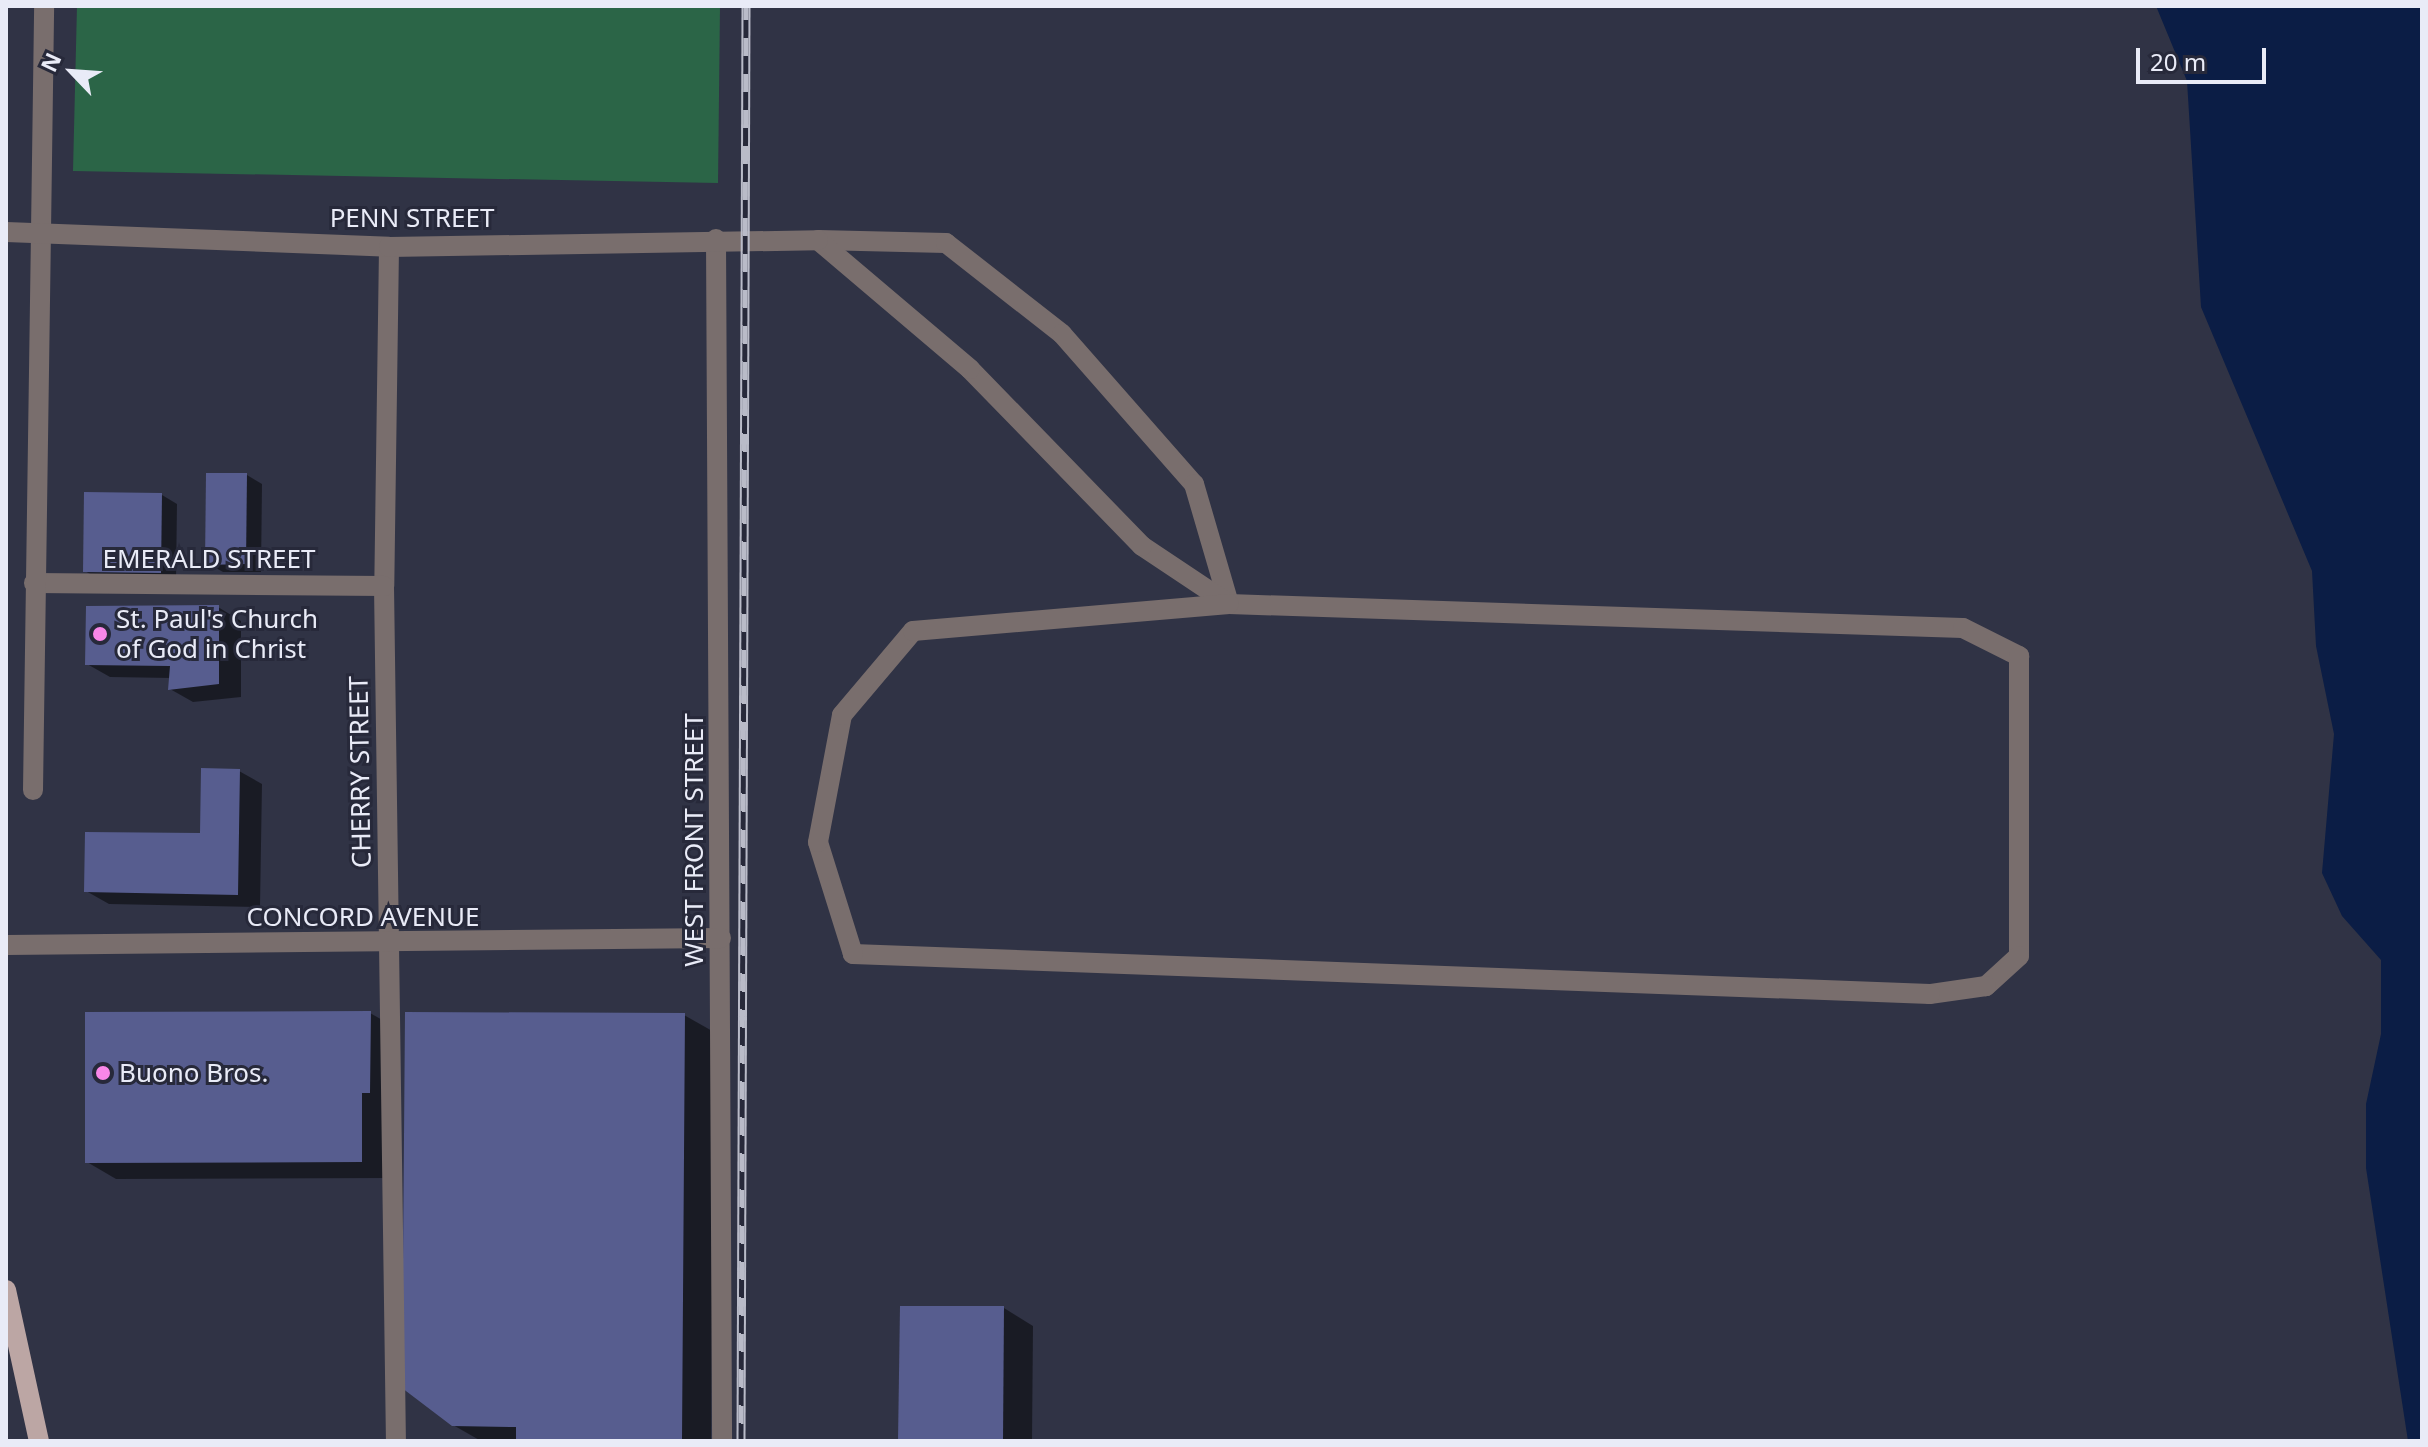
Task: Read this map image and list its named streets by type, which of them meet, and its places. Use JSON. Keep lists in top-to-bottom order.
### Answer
{
  "streets": {
    "street": [
      "PENN STREET",
      "EMERALD STREET",
      "CHERRY STREET",
      "WEST FRONT STREET",
      "CONCORD AVENUE"
    ]
  },
  "crossings": [
    ["PENN STREET", "CHERRY STREET"],
    ["PENN STREET", "WEST FRONT STREET"],
    ["EMERALD STREET", "CHERRY STREET"],
    ["CHERRY STREET", "CONCORD AVENUE"],
    ["WEST FRONT STREET", "CONCORD AVENUE"]
  ],
  "places": ["St. Paul's Church of God in Christ", "Buono Bros."],
  "scale_bar": "20 m",
  "north": "top left"
}
